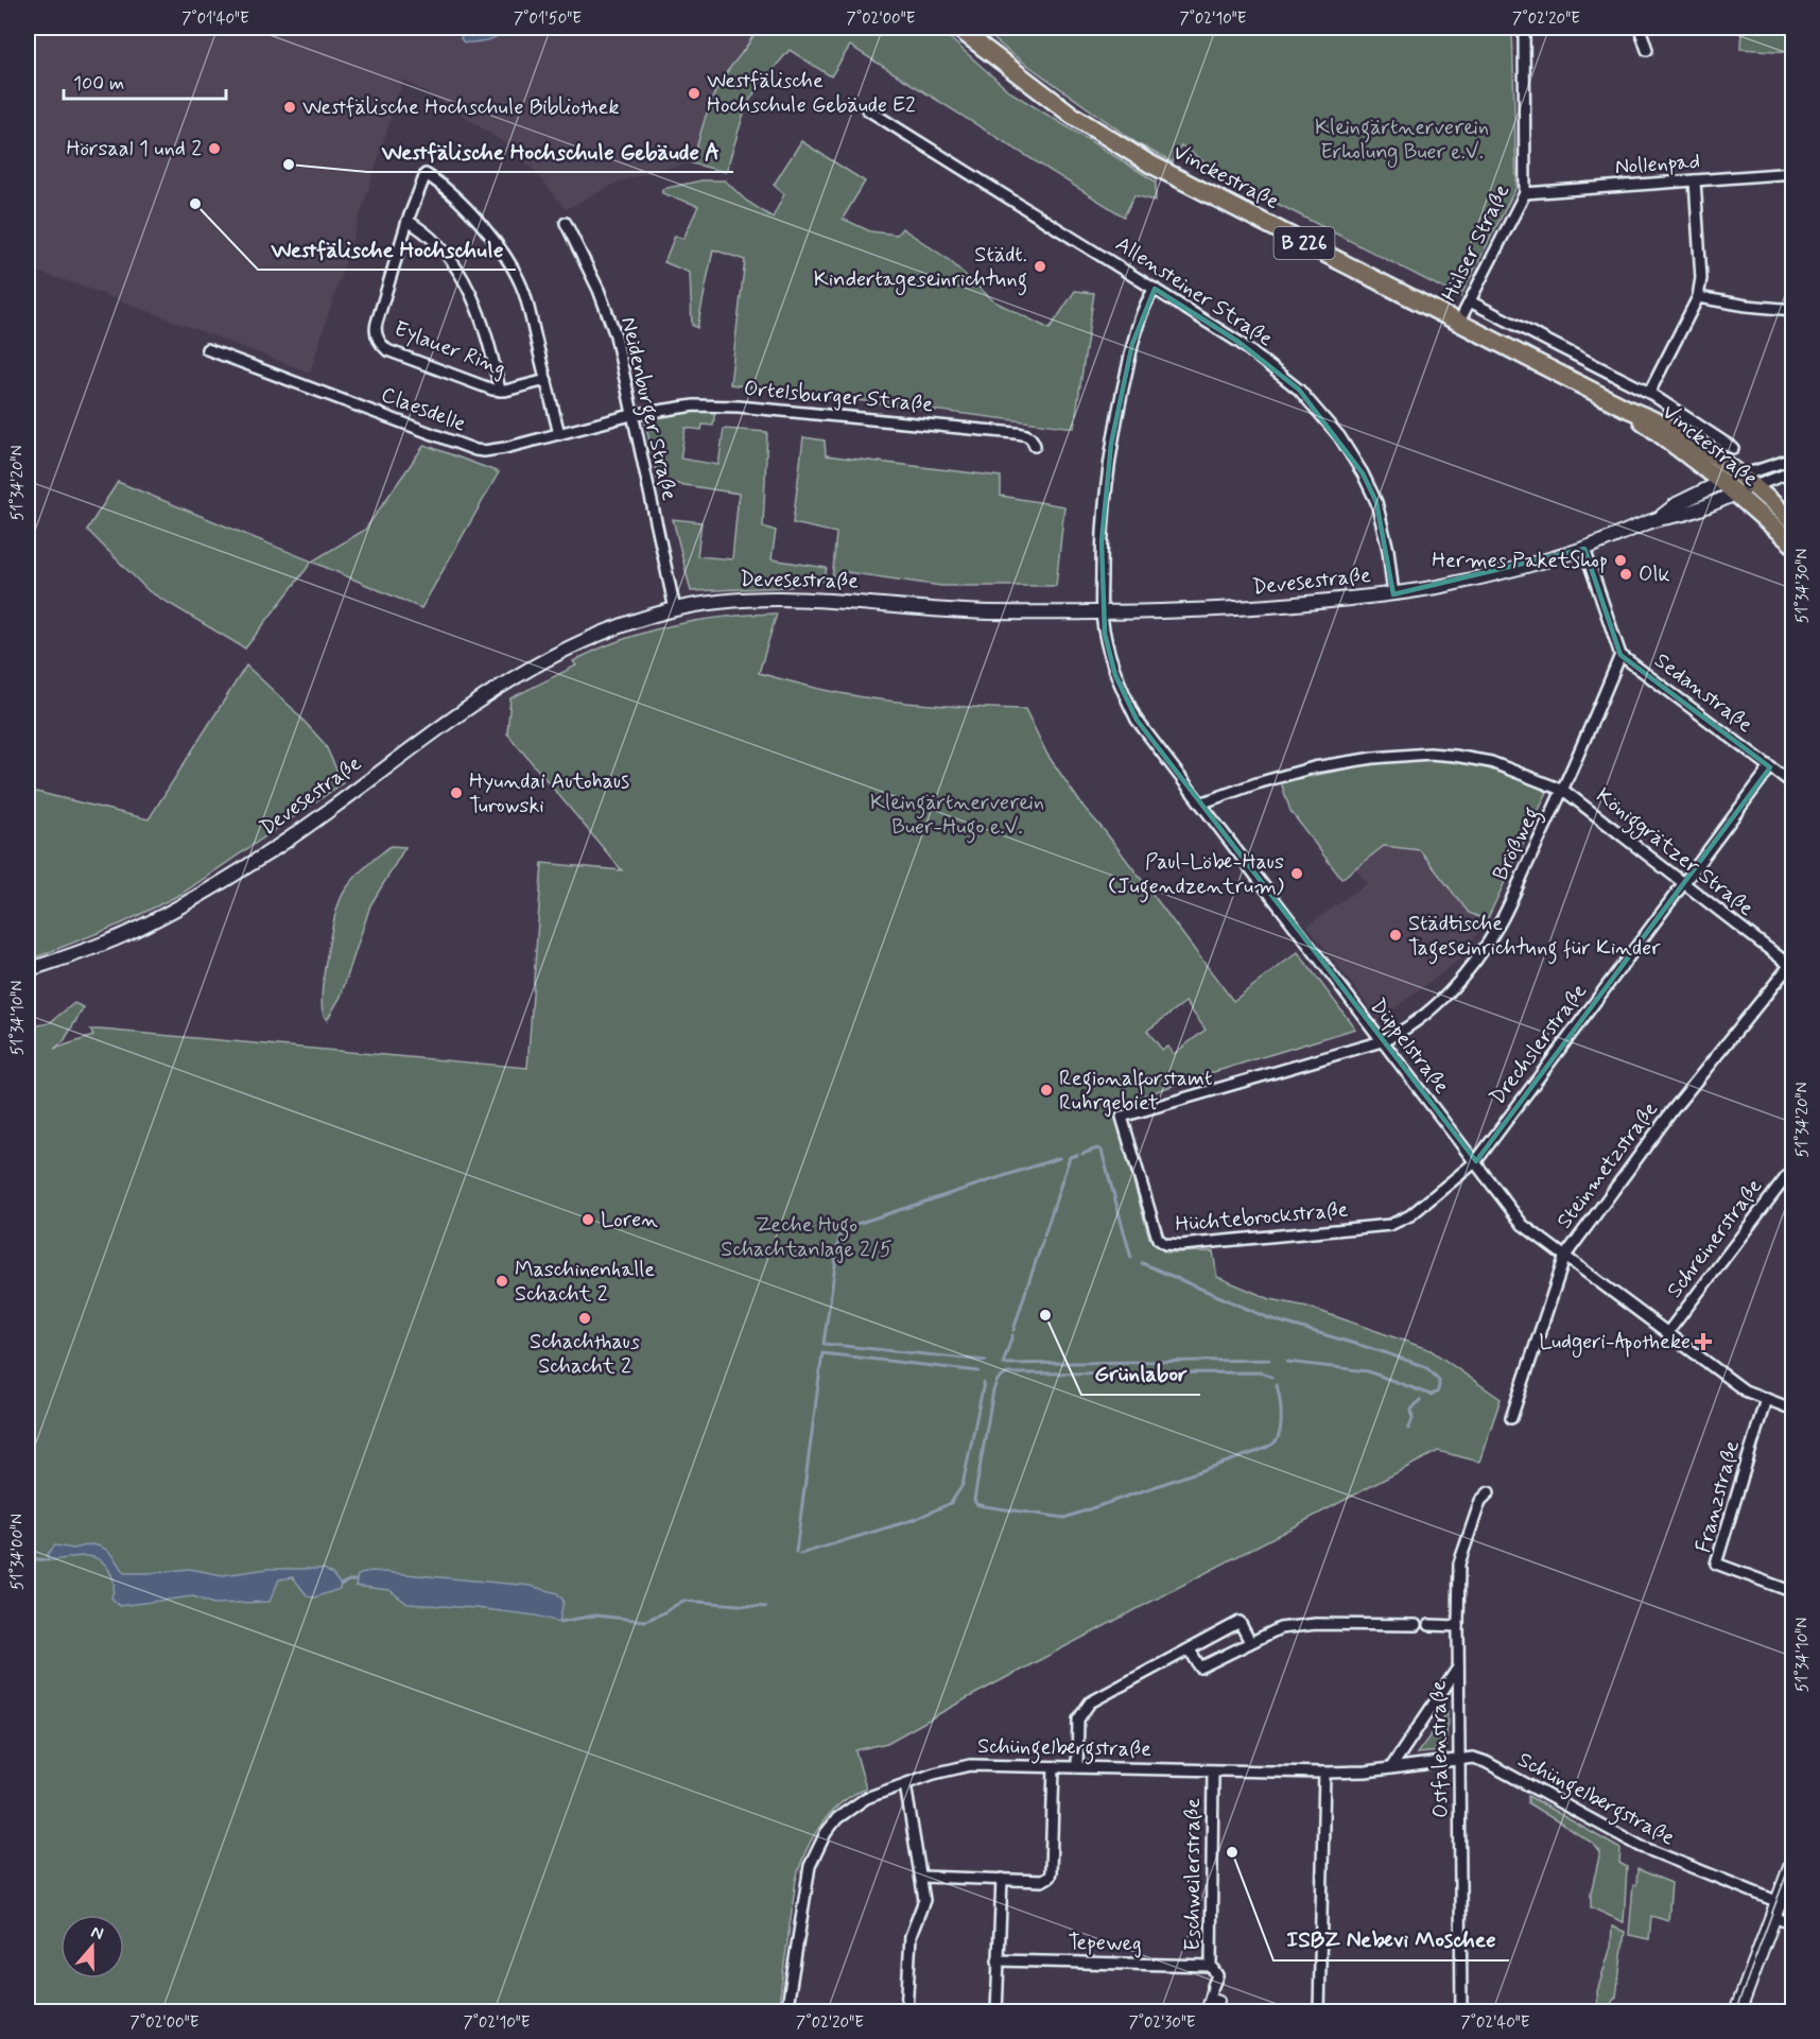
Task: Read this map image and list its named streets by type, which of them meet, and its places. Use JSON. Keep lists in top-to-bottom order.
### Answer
{
  "streets": {
    "main road": ["Vinckestraße", "B 226"],
    "street": [
      "Nollenpad",
      "Hülser Straße",
      "Allensteiner Straße",
      "Eylauer Ring",
      "Ortelsburger Straße",
      "Neidenburger Straße",
      "Claesdelle",
      "Devesestraße",
      "Sedanstraße",
      "Brößweg",
      "Königgrätzer Straße",
      "Drechslerstraße",
      "Düppelstraße",
      "Steinmetzstraße",
      "Hüchtebrockstraße",
      "Schreinerstraße",
      "Franzstraße",
      "Schüngelbergstraße",
      "Ostfalenstraße",
      "Eschweilerstraße",
      "Tepeweg"
    ]
  },
  "crossings": [
    ["Nollenpad", "Hülser Straße"],
    ["Vinckestraße", "Hülser Straße"],
    ["Vinckestraße", "Devesestraße"],
    ["Allensteiner Straße", "Devesestraße"],
    ["Allensteiner Straße", "Düppelstraße"],
    ["Eylauer Ring", "Claesdelle"],
    ["Ortelsburger Straße", "Neidenburger Straße"],
    ["Ortelsburger Straße", "Claesdelle"],
    ["Neidenburger Straße", "Claesdelle"],
    ["Neidenburger Straße", "Devesestraße"],
    ["Devesestraße", "Düppelstraße"],
    ["Sedanstraße", "Brößweg"],
    ["Sedanstraße", "Drechslerstraße"],
    ["Brößweg", "Königgrätzer Straße"],
    ["Brößweg", "Düppelstraße"],
    ["Brößweg", "Hüchtebrockstraße"],
    ["Königgrätzer Straße", "Drechslerstraße"],
    ["Königgrätzer Straße", "Düppelstraße"],
    ["Königgrätzer Straße", "Steinmetzstraße"],
    ["Drechslerstraße", "Düppelstraße"],
    ["Drechslerstraße", "Hüchtebrockstraße"],
    ["Düppelstraße", "Steinmetzstraße"],
    ["Düppelstraße", "Hüchtebrockstraße"],
    ["Düppelstraße", "Schreinerstraße"],
    ["Düppelstraße", "Franzstraße"],
    ["Schüngelbergstraße", "Ostfalenstraße"],
    ["Schüngelbergstraße", "Eschweilerstraße"],
    ["Eschweilerstraße", "Tepeweg"]
  ],
  "parks": ["Kleingärtnerverein Erholung Buer e.V.", "Kleingärtnerverein Buer-Hugo e.V.", "Zeche Hugo Schachtanlage 2/5"],
  "places": {
    "other": [
      "Westfälische Hochschule Gebäude E2",
      "Westfälische Hochschule Bibliothek",
      "Hörsaal 1 und 2",
      "Westfälische Hochschule Gebäude A",
      "Westfälische Hochschule",
      "Städt. Kindertageseinrichtung",
      "Hermes PaketShop",
      "Olk",
      "Hyundai Autohaus Turowski",
      "Paul-Löbe-Haus (Jugendzentrum)",
      "Städtische Tageseinrichtung für Kinder",
      "Regionalforstamt Ruhrgebiet",
      "Loren",
      "Maschinenhalle Schacht 2",
      "Grünlabor",
      "Schachthaus Schacht 2",
      "ISBZ Nebevi Moschee"
    ],
    "health": ["Ludgeri-Apotheke"]
  },
  "scale_bar": "100 m",
  "north": "top",
  "coordinates": [
    "7°01'40\"E",
    "7°01'50\"E",
    "7°02'00\"E",
    "7°02'10\"E",
    "7°02'20\"E",
    "51°34'20\"N",
    "51°34'30\"N",
    "51°34'10\"N",
    "51°34'00\"N",
    "7°02'30\"E",
    "7°02'40\"E"
  ]
}
